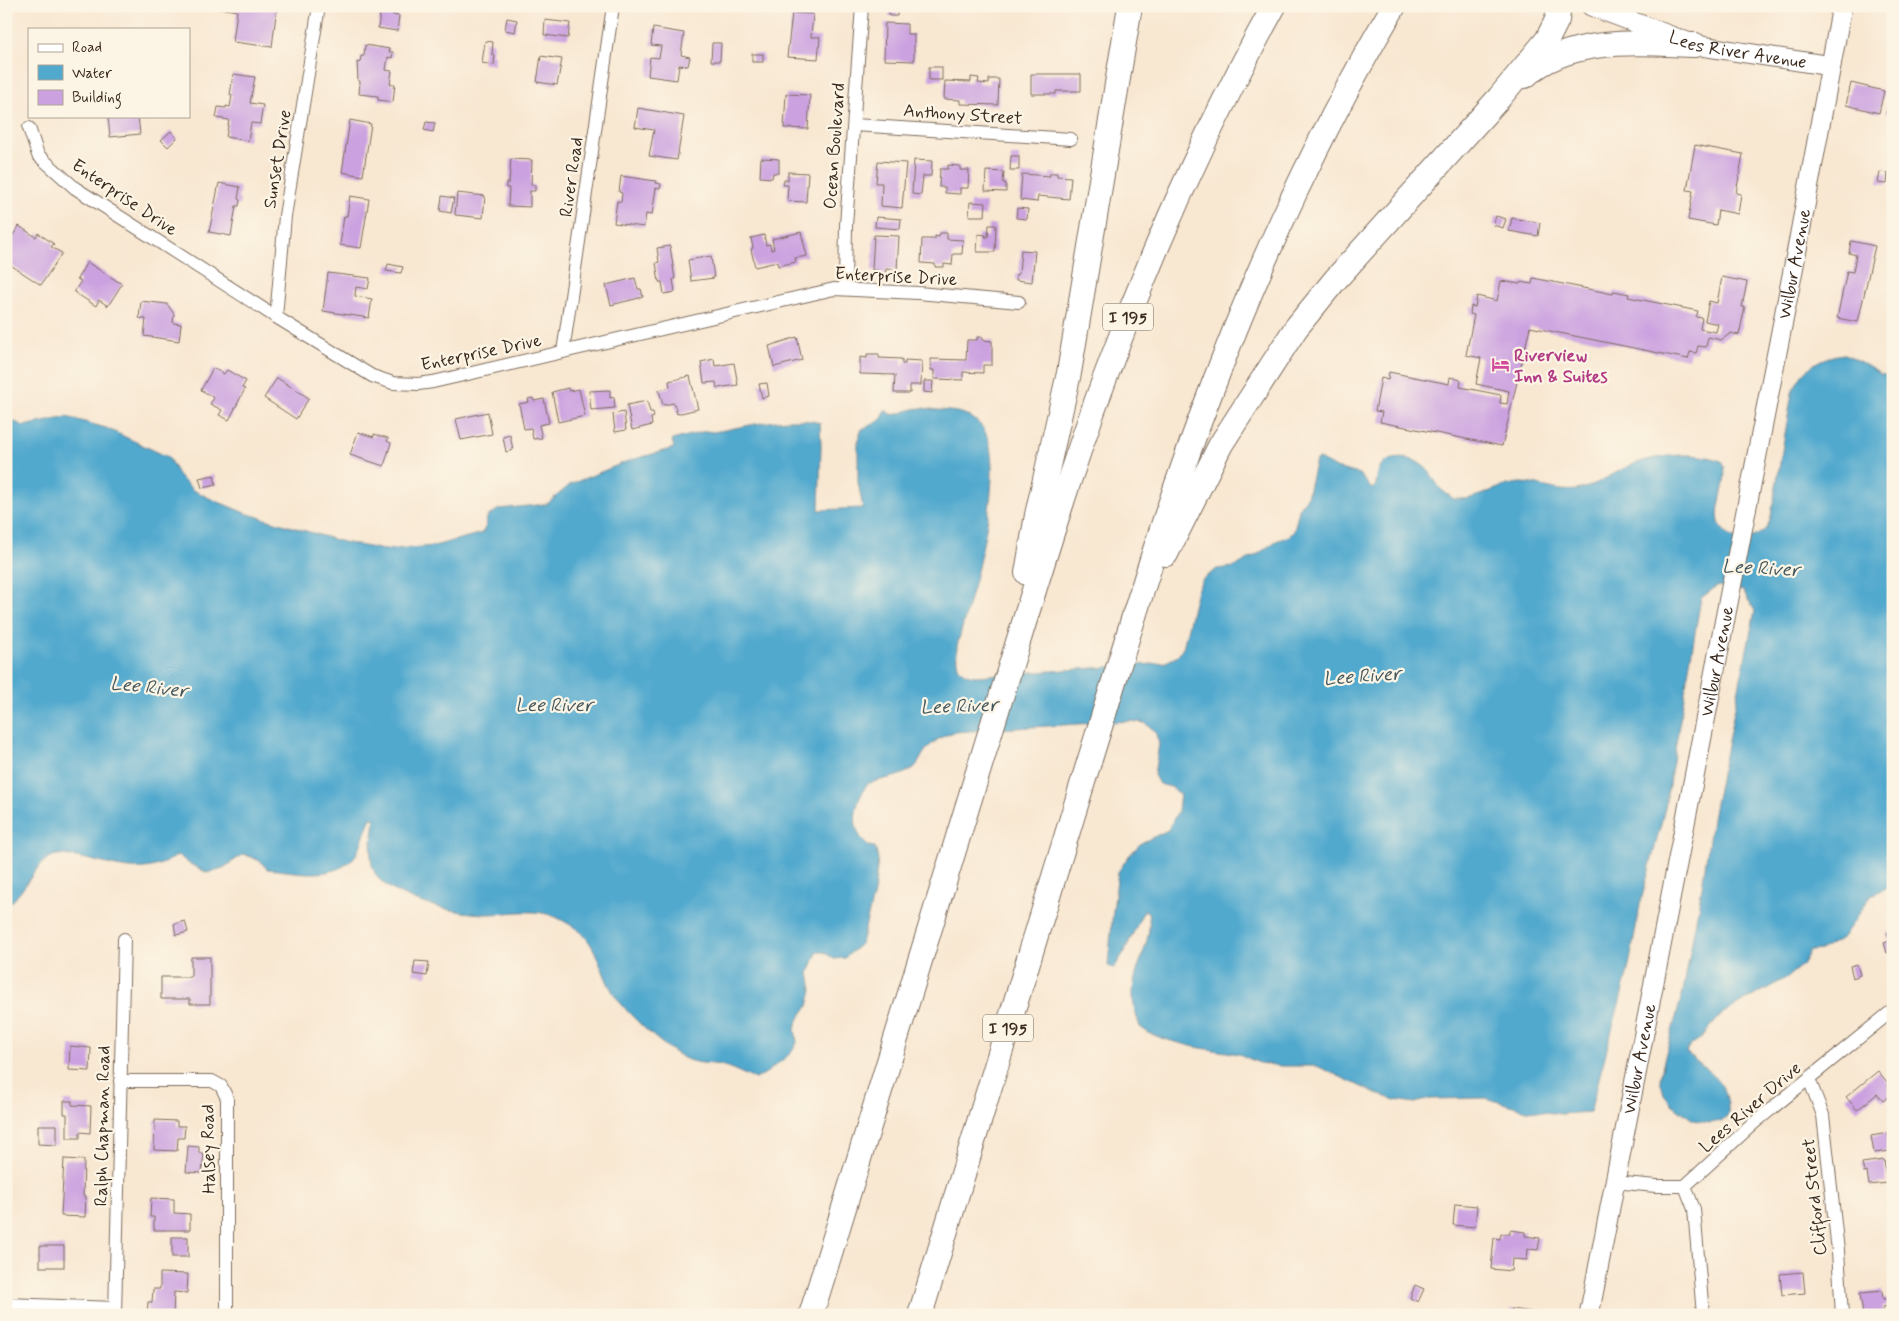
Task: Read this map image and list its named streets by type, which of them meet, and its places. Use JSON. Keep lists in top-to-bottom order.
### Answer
{
  "streets": {
    "highway": ["I 195"],
    "main road": ["Lees River Avenue", "Wilbur Avenue"],
    "street": [
      "Anthony Street",
      "Ocean Boulevard",
      "Sunset Drive",
      "River Road",
      "Enterprise Drive",
      "Lees River Drive",
      "Ralph Chapman Road",
      "Halsey Road",
      "Clifford Street"
    ]
  },
  "crossings": [
    ["Lees River Avenue", "Wilbur Avenue"],
    ["Anthony Street", "Ocean Boulevard"],
    ["Ocean Boulevard", "Enterprise Drive"],
    ["Sunset Drive", "Enterprise Drive"],
    ["River Road", "Enterprise Drive"],
    ["Lees River Drive", "Clifford Street"],
    ["Ralph Chapman Road", "Halsey Road"]
  ],
  "water": ["Lee River"],
  "places": {
    "hotel": ["Riverview Inn & Suites"]
  },
  "legend": ["Road", "Water", "Building"]
}
